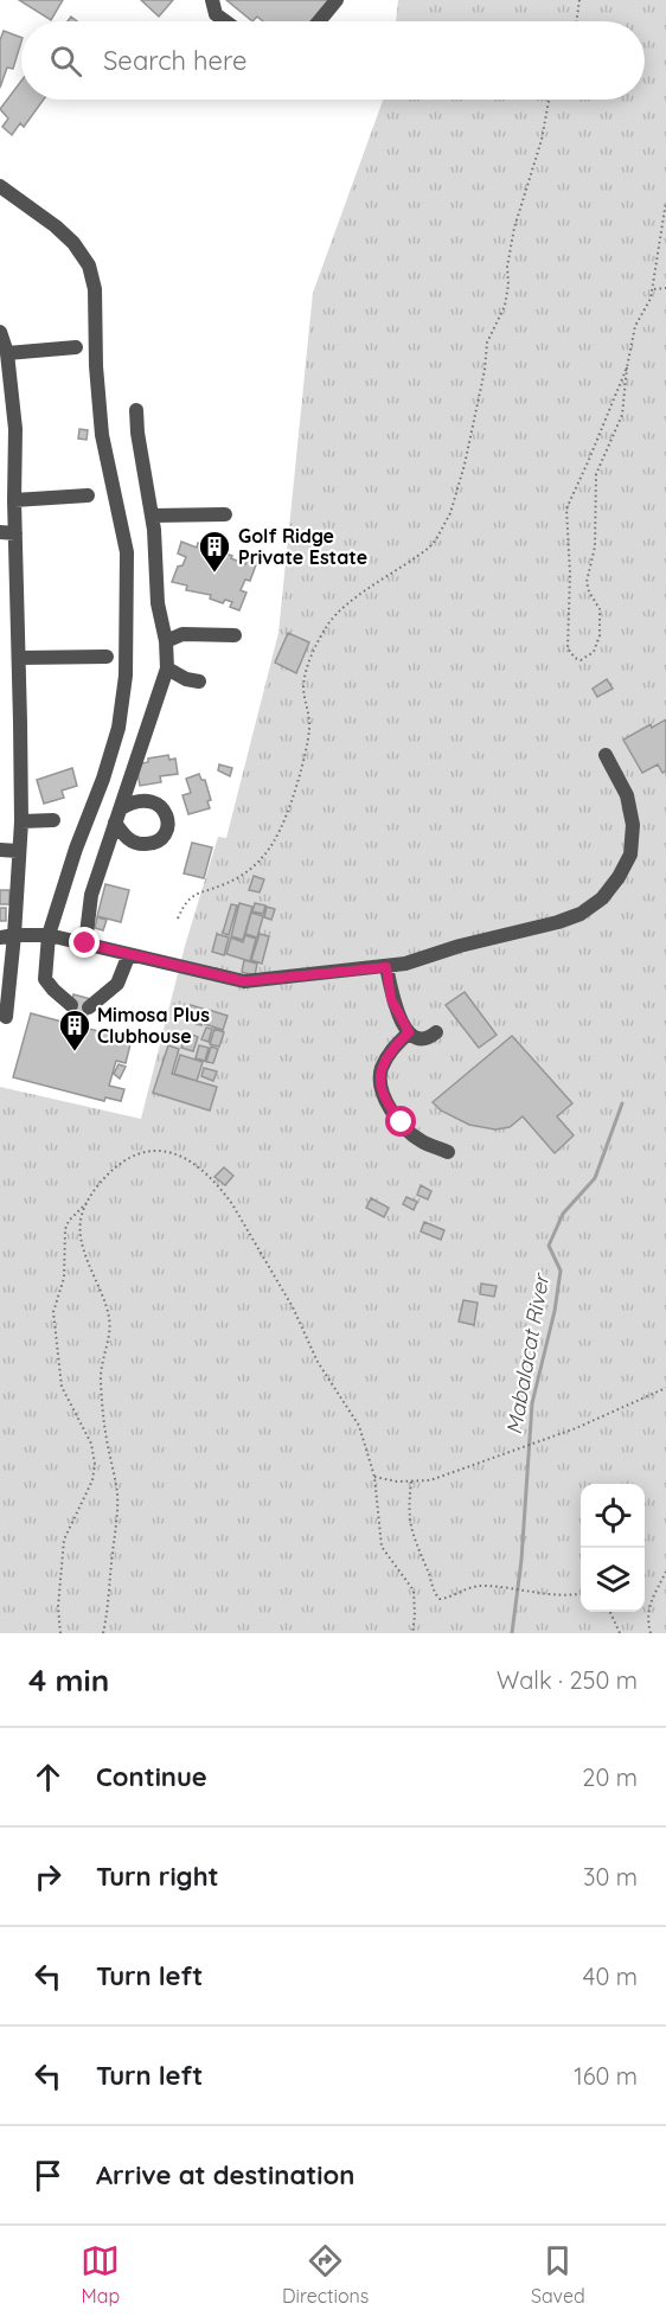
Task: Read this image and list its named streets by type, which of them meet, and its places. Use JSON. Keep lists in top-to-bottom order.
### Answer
{
  "water": ["Mabalacat River"],
  "places": {
    "building": ["Golf Ridge Private Estate", "Mimosa Plus Clubhouse"]
  },
  "page": {
    "search": "Search here",
    "heading": ["4 min", "Walk · 250 m"],
    "list": [
      ["Continue", "20 m"],
      ["Turn right", "30 m"],
      ["Turn left", "40 m"],
      ["Turn left", "160 m"],
      "Arrive at destination"
    ],
    "nav": ["Map", "Directions", "Saved"]
  }
}
